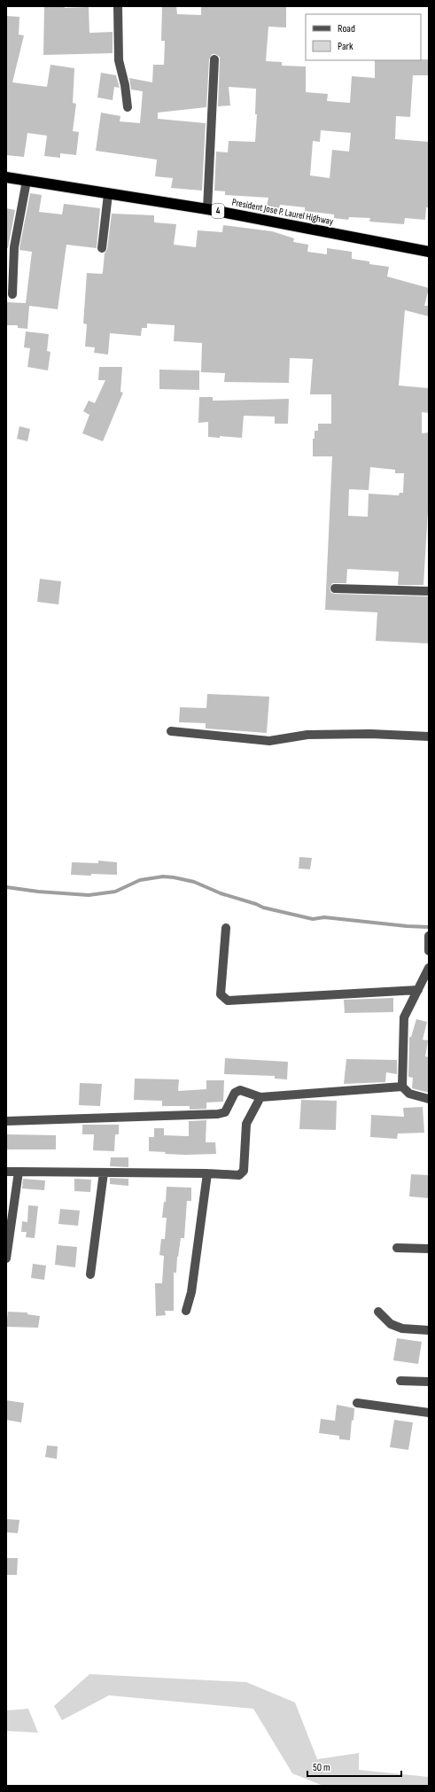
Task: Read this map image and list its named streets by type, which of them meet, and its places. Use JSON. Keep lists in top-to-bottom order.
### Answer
{
  "streets": {
    "highway": ["4", "President Jose P. Laurel Highway"]
  },
  "legend": ["Road", "Park"],
  "scale_bar": "50 m"
}
